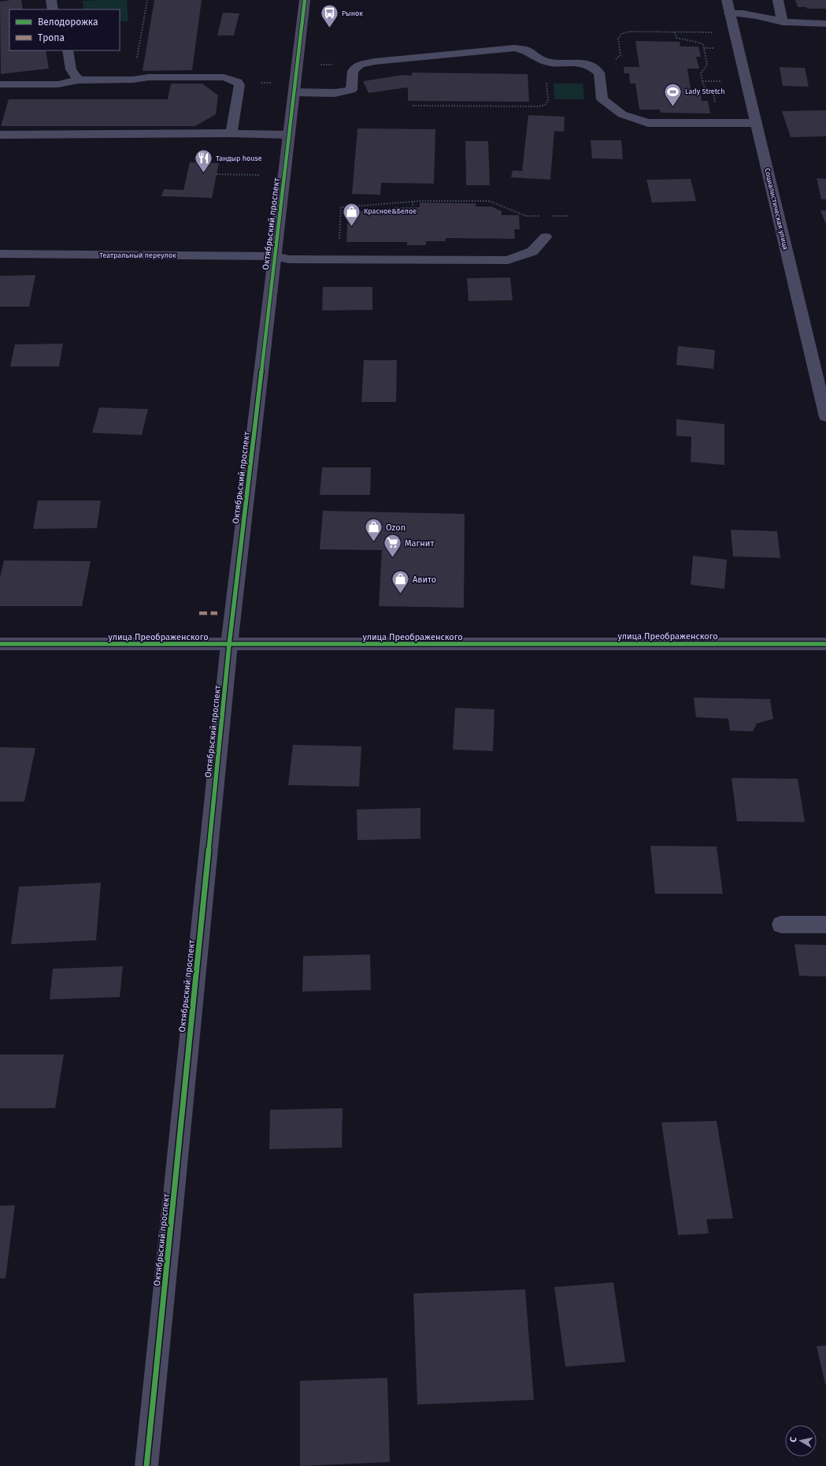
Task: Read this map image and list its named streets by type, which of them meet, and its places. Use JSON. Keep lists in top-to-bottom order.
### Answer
{
  "streets": {
    "street": [
      "Социалистическая улица",
      "Октябрьский проспект",
      "Театральный переулок",
      "улица Преображенского"
    ]
  },
  "crossings": [
    ["Октябрьский проспект", "Театральный переулок"],
    ["Октябрьский проспект", "улица Преображенского"]
  ],
  "places": {
    "bus stop": ["Рынок"],
    "sports": ["Lady Stretch"],
    "restaurant": ["Тандыр house"],
    "shop": ["Красное&Белое", "Ozon", "Авито"],
    "supermarket": ["Магнит"]
  },
  "legend": ["Велодорожка", "Тропа"],
  "north": "left"
}
